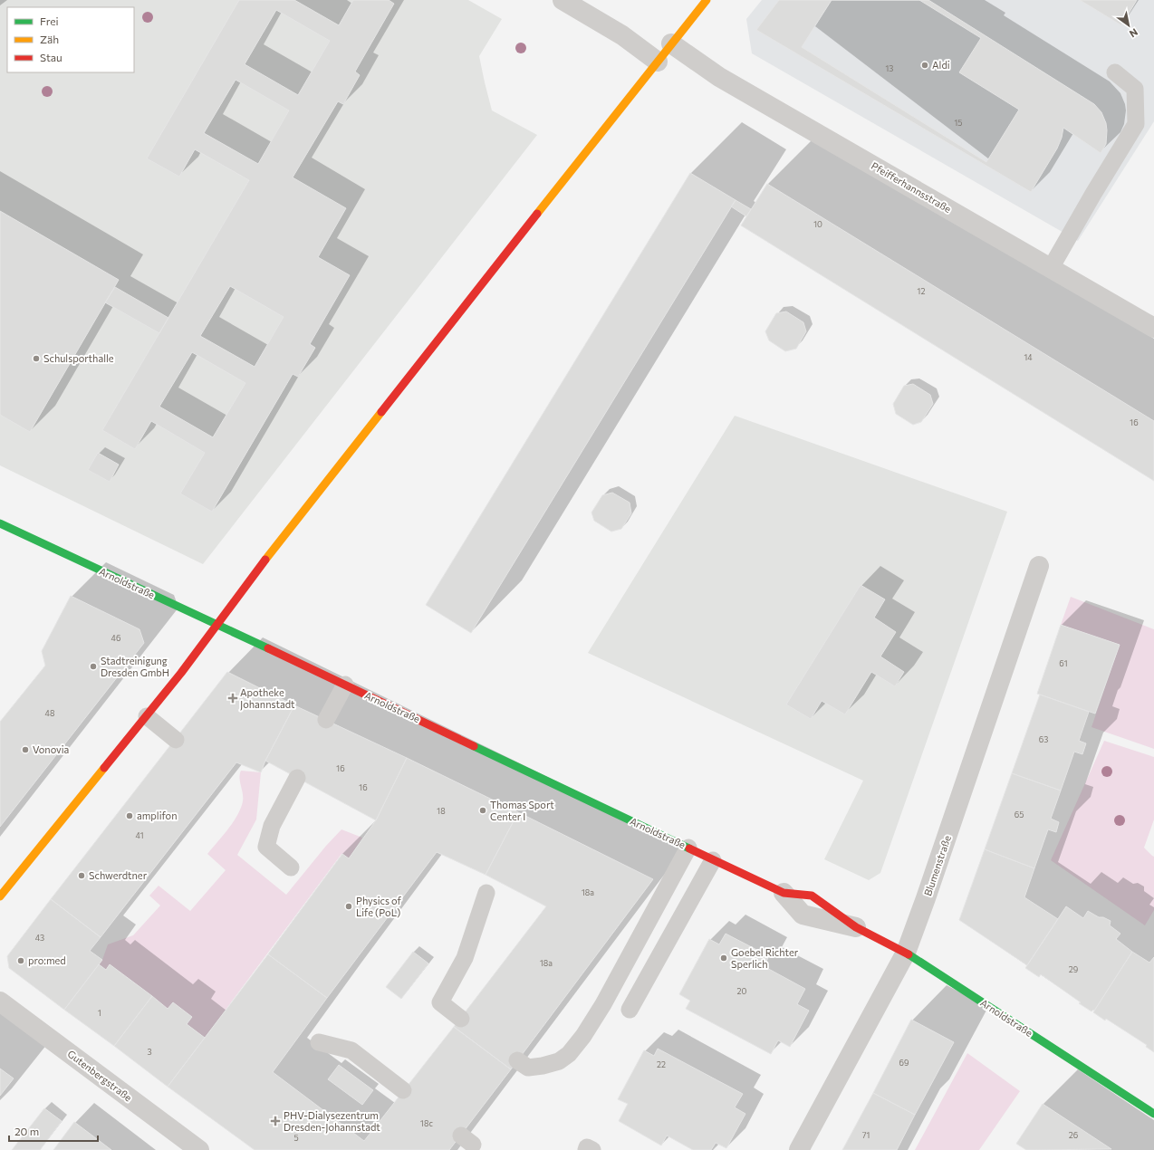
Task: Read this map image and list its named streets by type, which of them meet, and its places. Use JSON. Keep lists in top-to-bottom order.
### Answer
{
  "streets": {
    "street": [
      "Pfeifferhannsstraße",
      "Arnoldstraße",
      "Blumenstraße",
      "Gutenbergstraße"
    ]
  },
  "crossings": [
    ["Arnoldstraße", "Blumenstraße"]
  ],
  "places": {
    "other": [
      "Aldi",
      "Schulsporthalle",
      "Stadtreinigung Dresden GmbH",
      "Vonovia",
      "Thomas Sport Center I",
      "amplifon",
      "Schwerdtner",
      "Physics of Life (PoL)",
      "Goebel Richter Sperlich",
      "pro:med"
    ],
    "health": ["Apotheke Johannstadt", "PHV-Dialysezentrum Dresden-Johannstadt"]
  },
  "house_numbers": [
    "13",
    "15",
    "10",
    "12",
    "14",
    "16",
    "46",
    "61",
    "48",
    "63",
    "16",
    "16",
    "18",
    "65",
    "41",
    "18a",
    "43",
    "18a",
    "29",
    "20",
    "1",
    "3",
    "69",
    "22",
    "18c",
    "71",
    "26",
    "5"
  ],
  "legend": ["Frei", "Zäh", "Stau"],
  "scale_bar": "20 m",
  "north": "bottom right"
}
